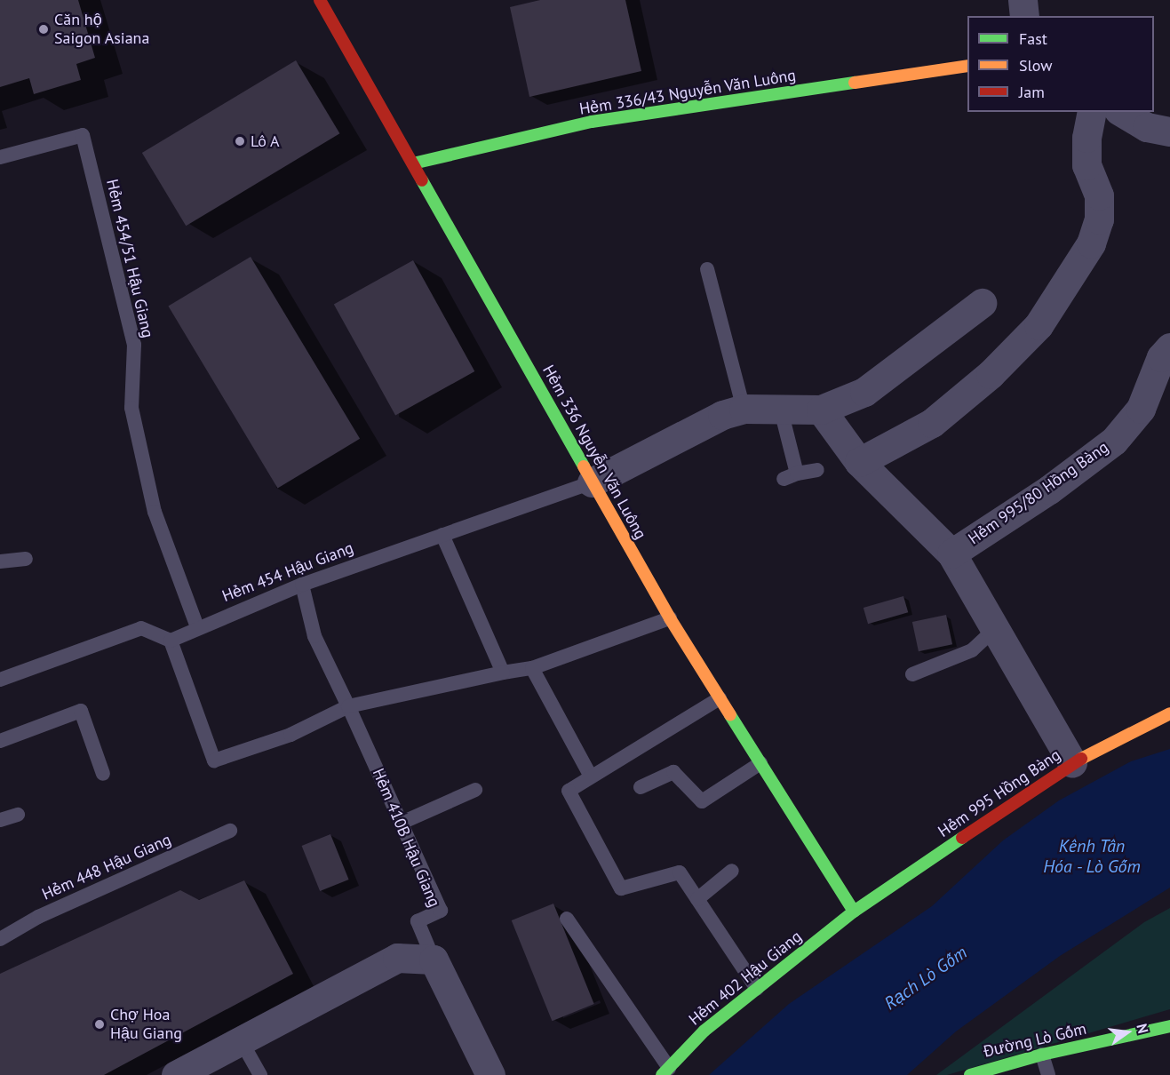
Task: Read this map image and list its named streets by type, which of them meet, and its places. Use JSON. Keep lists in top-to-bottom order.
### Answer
{
  "streets": {
    "street": [
      "Hẻm 336/43 Nguyễn Văn Luông",
      "Hẻm 336 Nguyễn Văn Luông",
      "Hẻm 995/80 Hồng Bàng",
      "Hẻm 995 Hồng Bàng",
      "Hẻm 410B Hậu Giang",
      "Hẻm 402 Hậu Giang",
      "Đường Lò Gốm"
    ],
    "lane": ["Hẻm 454/51 Hậu Giang", "Hẻm 454 Hậu Giang", "Hẻm 448 Hậu Giang"]
  },
  "crossings": [
    ["Hẻm 336/43 Nguyễn Văn Luông", "Hẻm 336 Nguyễn Văn Luông"],
    ["Hẻm 454/51 Hậu Giang", "Hẻm 454 Hậu Giang"],
    ["Hẻm 336 Nguyễn Văn Luông", "Hẻm 454 Hậu Giang"],
    ["Hẻm 336 Nguyễn Văn Luông", "Hẻm 995 Hồng Bàng"],
    ["Hẻm 336 Nguyễn Văn Luông", "Hẻm 402 Hậu Giang"],
    ["Hẻm 454 Hậu Giang", "Hẻm 410B Hậu Giang"],
    ["Hẻm 995 Hồng Bàng", "Hẻm 402 Hậu Giang"]
  ],
  "water": ["Kênh Tân Hóa - Lò Gốm", "Rạch Lò Gốm"],
  "places": ["Căn hộ Saigon Asiana", "Lô A", "Chợ Hoa Hậu Giang"],
  "legend": ["Fast", "Slow", "Jam"],
  "north": "right"
}
